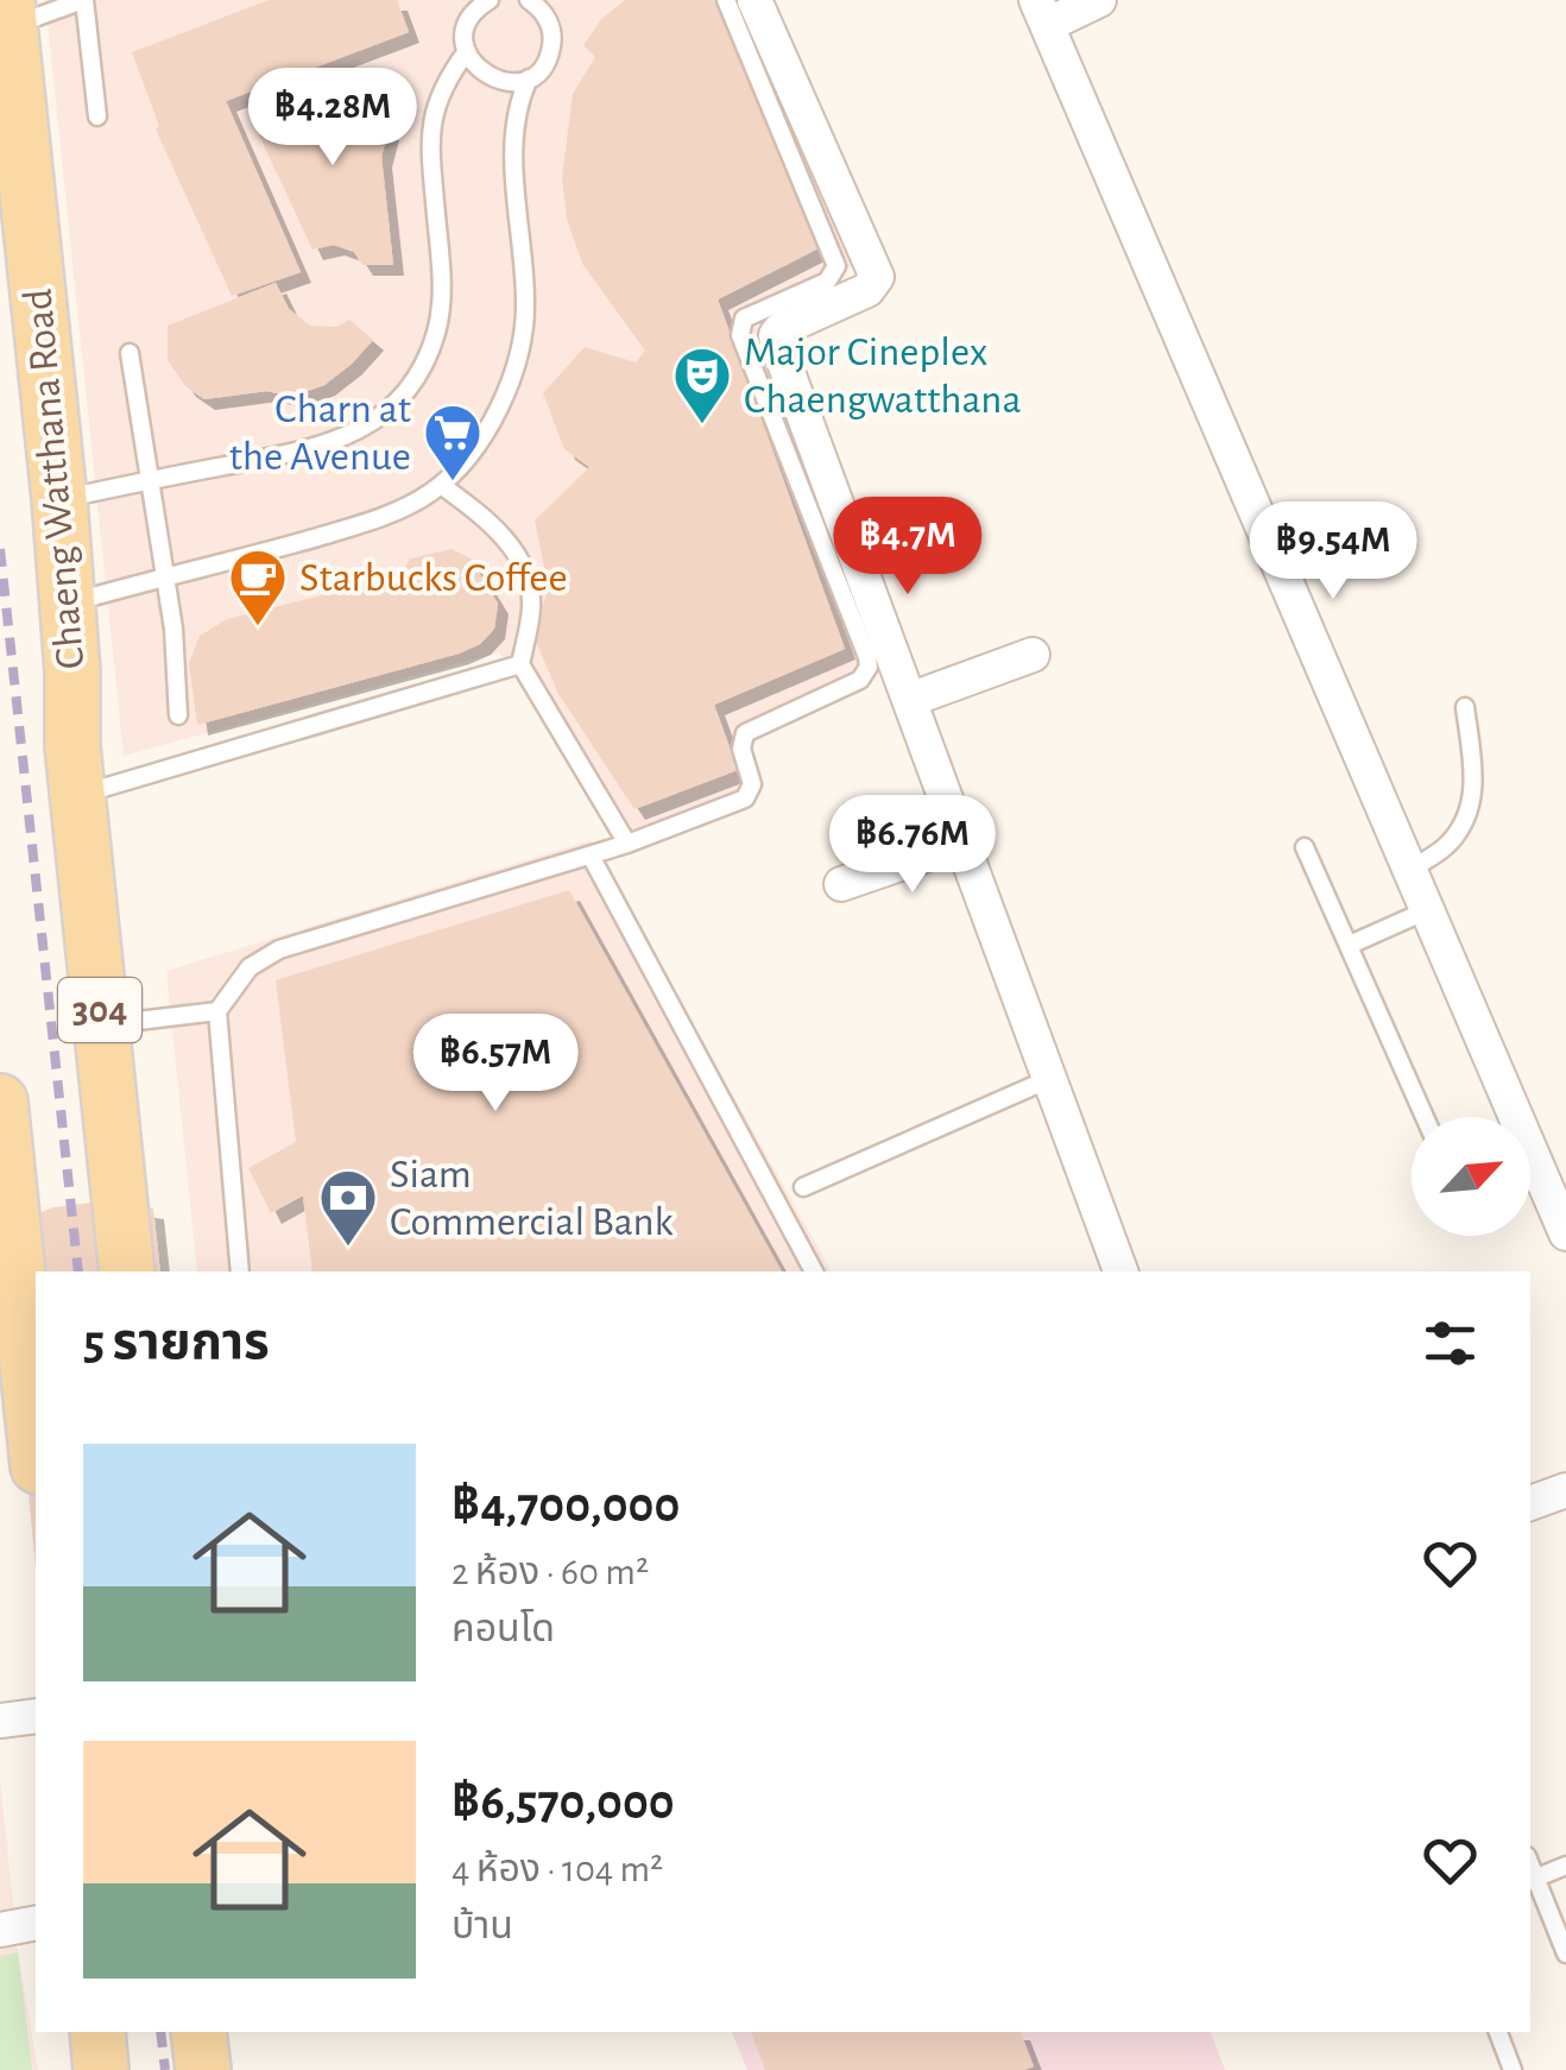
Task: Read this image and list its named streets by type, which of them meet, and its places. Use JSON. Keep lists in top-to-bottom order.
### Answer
{
  "streets": {
    "main road": ["Chaeng Watthana Road", "304"]
  },
  "places": {
    "theatre": ["Major Cineplex Chaengwatthana"],
    "supermarket": ["Charn at the Avenue"],
    "cafe": ["Starbucks Coffee"],
    "bank": ["Siam Commercial Bank"]
  },
  "north": "top right",
  "page": {
    "price": [
      "฿4.28M",
      "฿4.7M",
      "฿9.54M",
      "฿6.76M",
      "฿6.57M"
    ],
    "heading": "5 รายการ",
    "list": [
      {
        "name": "฿4,700,000",
        "note": "2 ห้อง · 60 m² · คอนโด"
      },
      {
        "name": "฿6,570,000",
        "note": "4 ห้อง · 104 m² · บ้าน"
      }
    ]
  }
}
